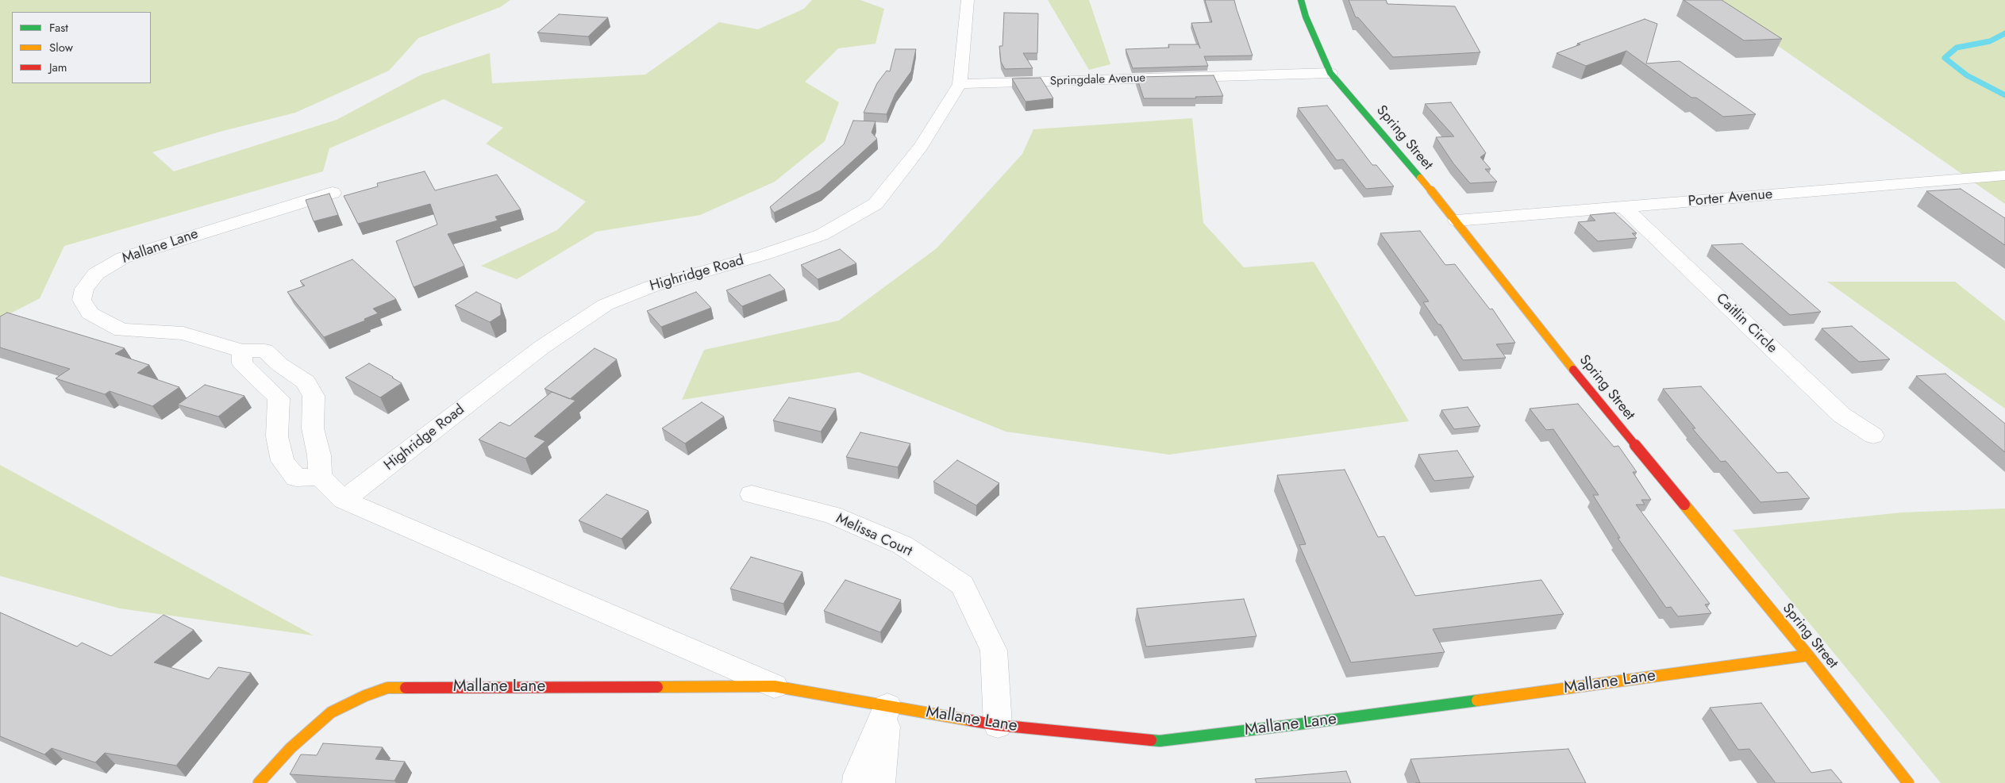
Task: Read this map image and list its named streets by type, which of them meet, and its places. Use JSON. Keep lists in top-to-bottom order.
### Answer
{
  "streets": {
    "main road": ["Spring Street", "Mallane Lane"],
    "street": [
      "Springdale Avenue",
      "Porter Avenue",
      "Highridge Road",
      "Caitlin Circle",
      "Melissa Court"
    ]
  },
  "crossings": [
    ["Springdale Avenue", "Spring Street"],
    ["Springdale Avenue", "Highridge Road"],
    ["Spring Street", "Porter Avenue"],
    ["Spring Street", "Mallane Lane"],
    ["Porter Avenue", "Caitlin Circle"],
    ["Mallane Lane", "Highridge Road"],
    ["Mallane Lane", "Melissa Court"]
  ],
  "legend": ["Fast", "Slow", "Jam"]
}
